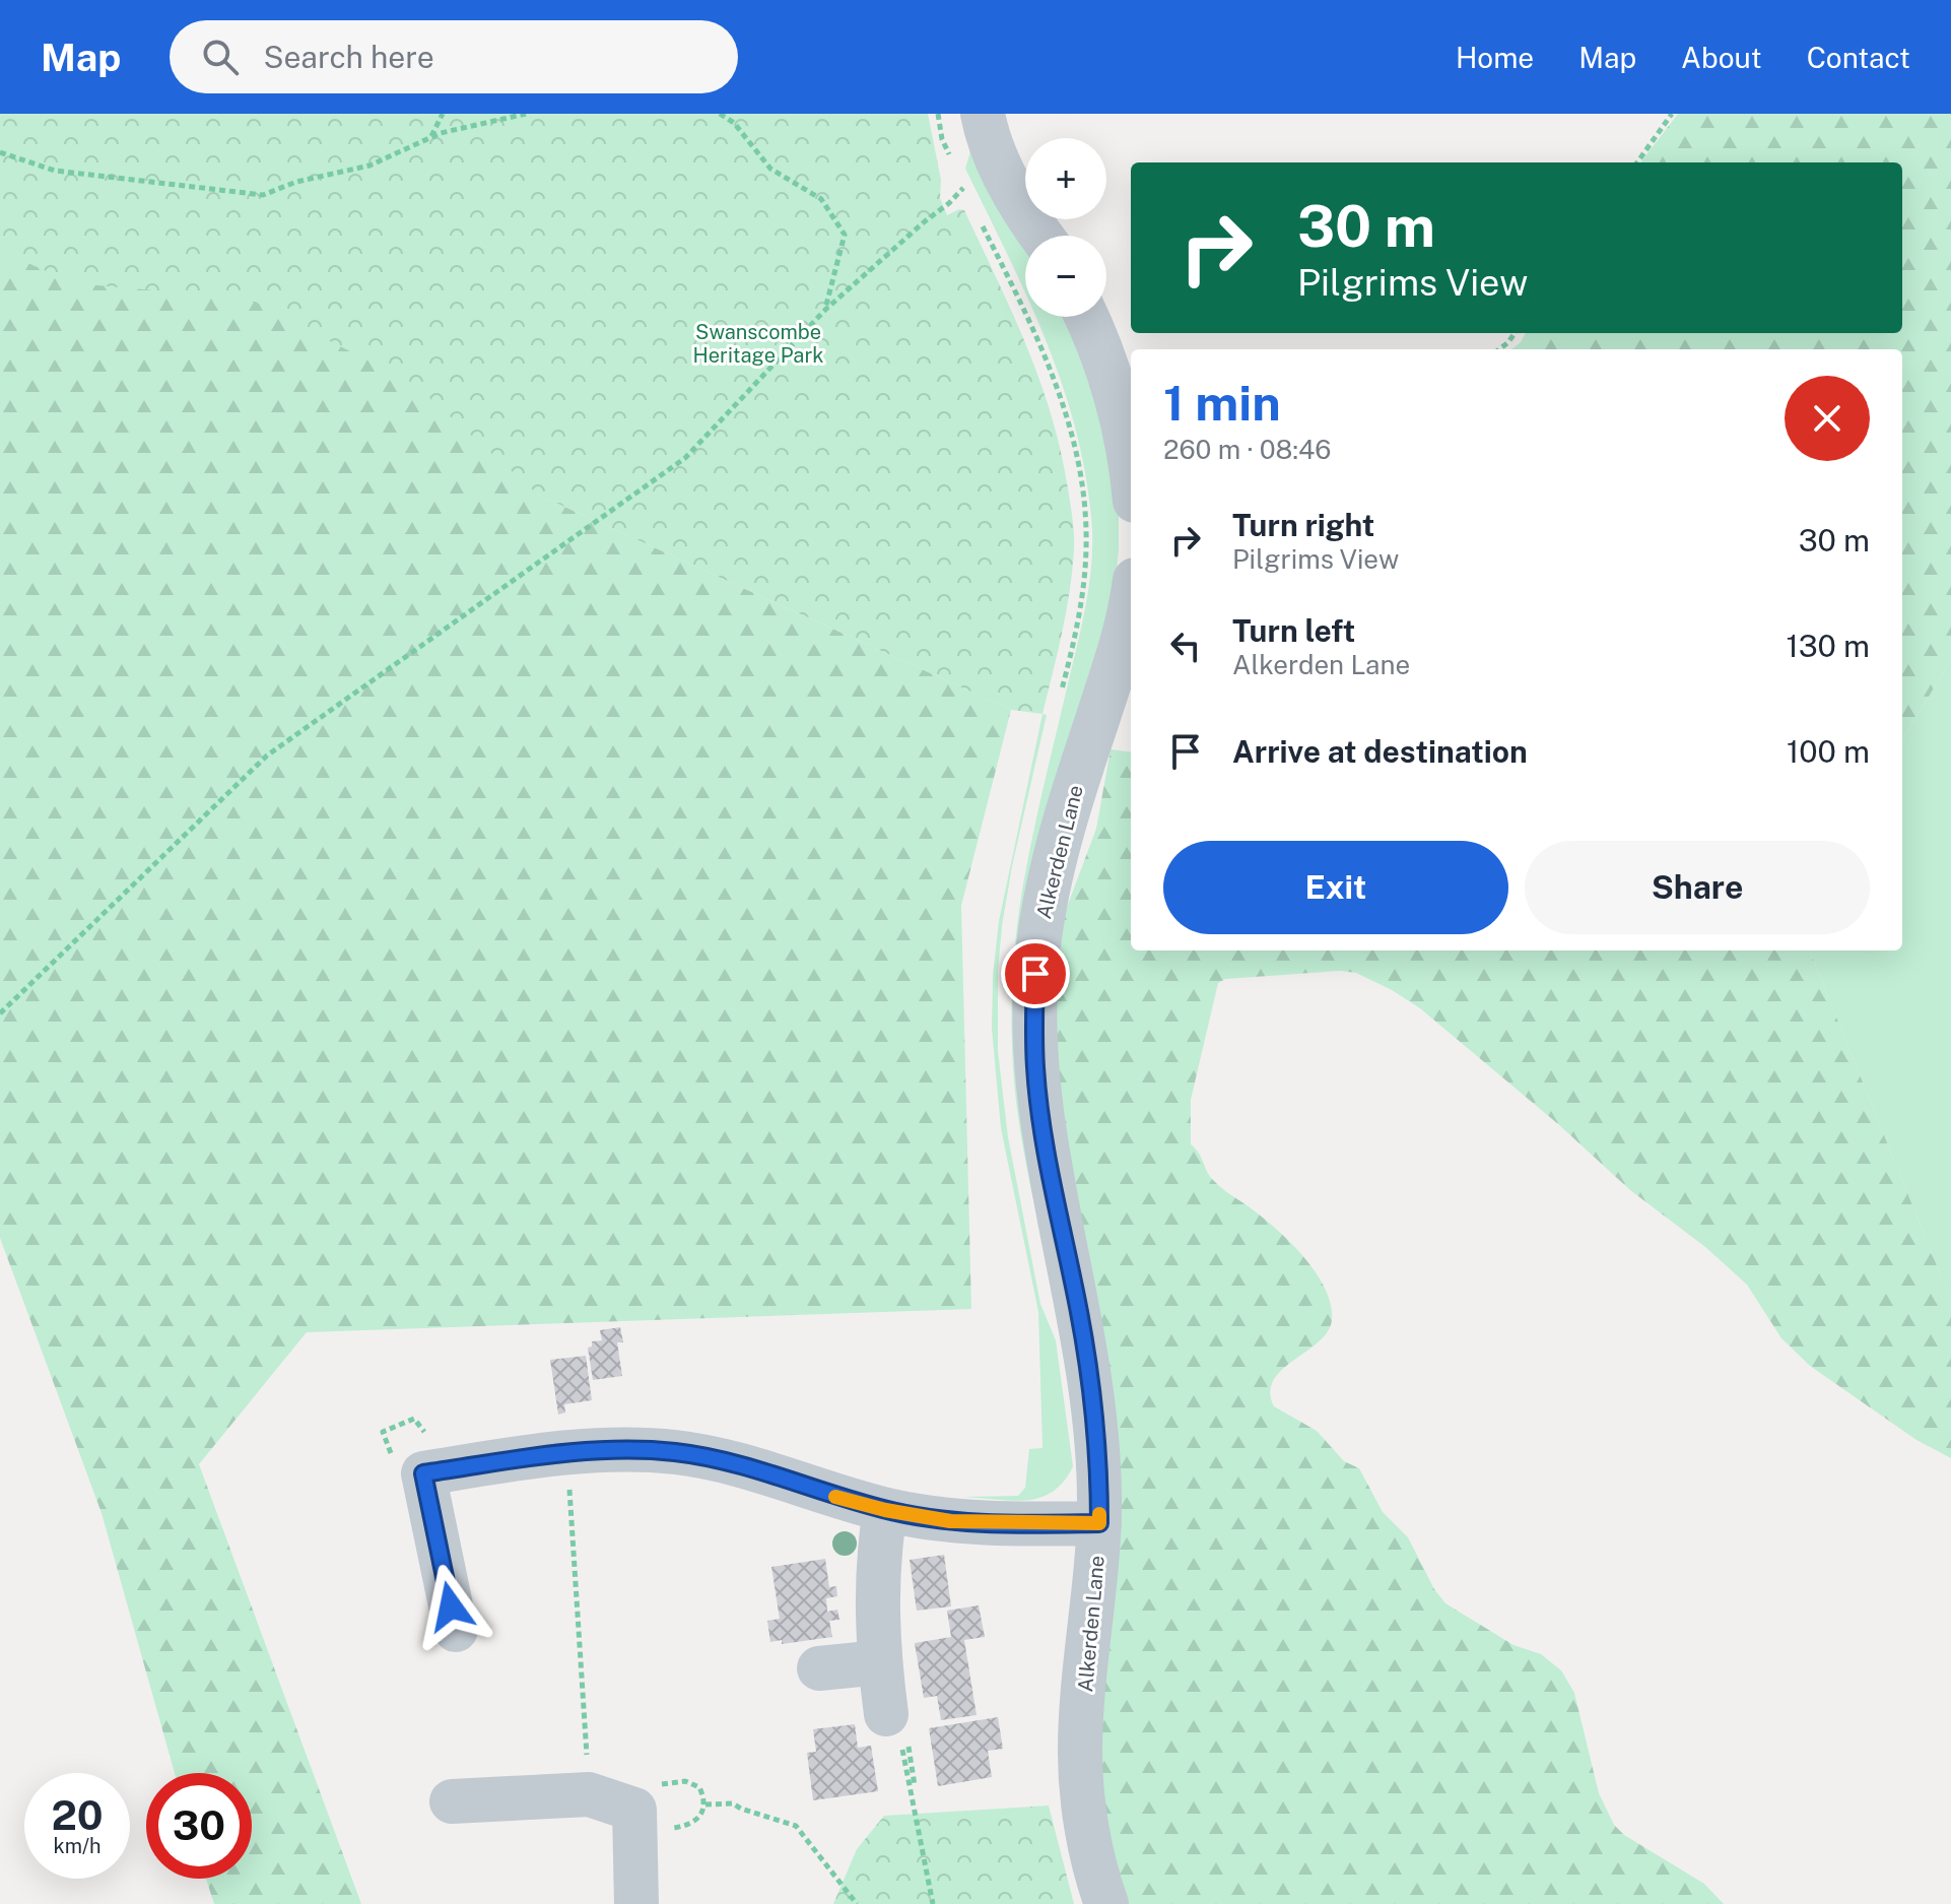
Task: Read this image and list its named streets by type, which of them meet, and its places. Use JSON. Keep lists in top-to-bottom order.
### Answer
{
  "streets": {
    "street": ["Alkerden Lane"]
  },
  "parks": ["Swanscombe Heritage Park"],
  "page": {
    "header": "Map",
    "search": "Search here",
    "nav": [
      "Home",
      "Map",
      "About",
      "Contact"
    ],
    "map_buttons": ["+", "−"],
    "turn": ["30 m", "Pilgrims View"],
    "heading": ["1 min", "260 m · 08:46"],
    "list": [
      {
        "name": "Turn right",
        "note": "Pilgrims View",
        "value": "30 m"
      },
      {
        "name": "Turn left",
        "note": "Alkerden Lane",
        "value": "130 m"
      },
      {
        "name": "Arrive at destination",
        "value": "100 m"
      }
    ],
    "buttons": ["Exit", "Share"],
    "speed": "20 km/h",
    "limit": "30"
  }
}
